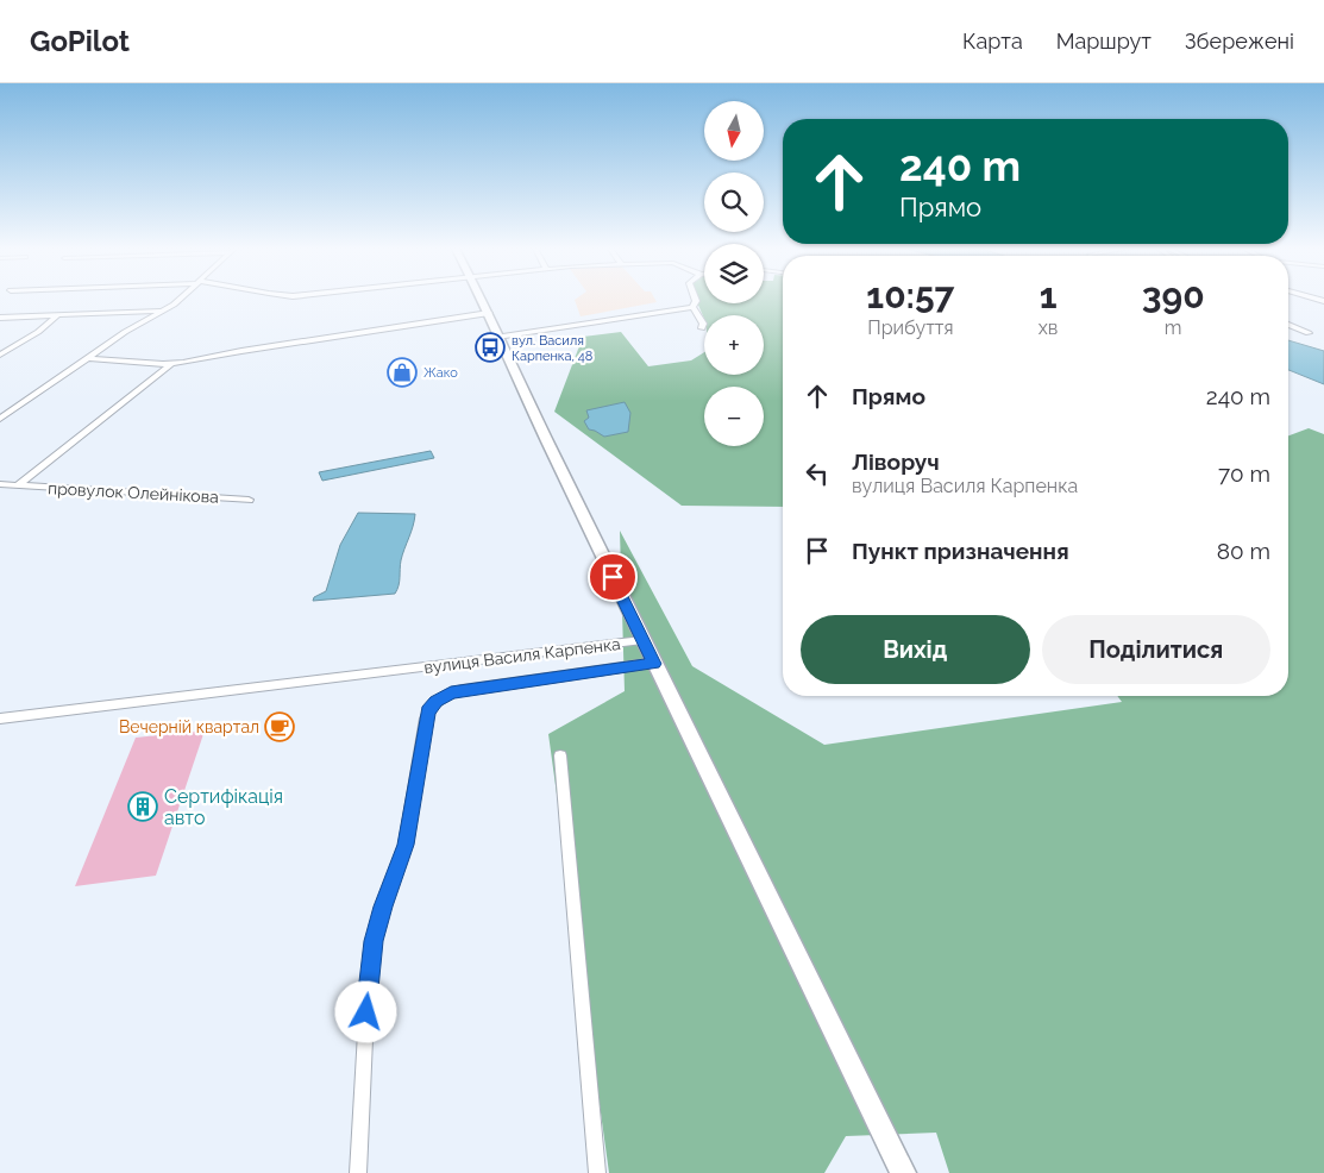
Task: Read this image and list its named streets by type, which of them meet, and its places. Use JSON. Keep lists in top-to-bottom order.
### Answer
{
  "streets": {
    "street": ["провулок Олейнікова", "вулиця Василя Карпенка"]
  },
  "places": {
    "bus stop": ["вул. Василя Карпенка, 48"],
    "shop": ["Жако"],
    "cafe": ["Вечерній квартал"],
    "building": ["Сертифікація авто"]
  },
  "north": "bottom",
  "page": {
    "header": "GoPilot",
    "nav": ["Карта", "Маршрут", "Збережені"],
    "map_buttons": ["+", "−"],
    "turn": ["240 m", "Прямо"],
    "eta": [
      "10:57",
      "Прибуття",
      "1",
      "хв",
      "390",
      "m"
    ],
    "list": [
      {
        "name": "Прямо",
        "value": "240 m"
      },
      {
        "name": "Ліворуч",
        "note": "вулиця Василя Карпенка",
        "value": "70 m"
      },
      {
        "name": "Пункт призначення",
        "value": "80 m"
      }
    ],
    "buttons": ["Вихід", "Поділитися"]
  }
}
